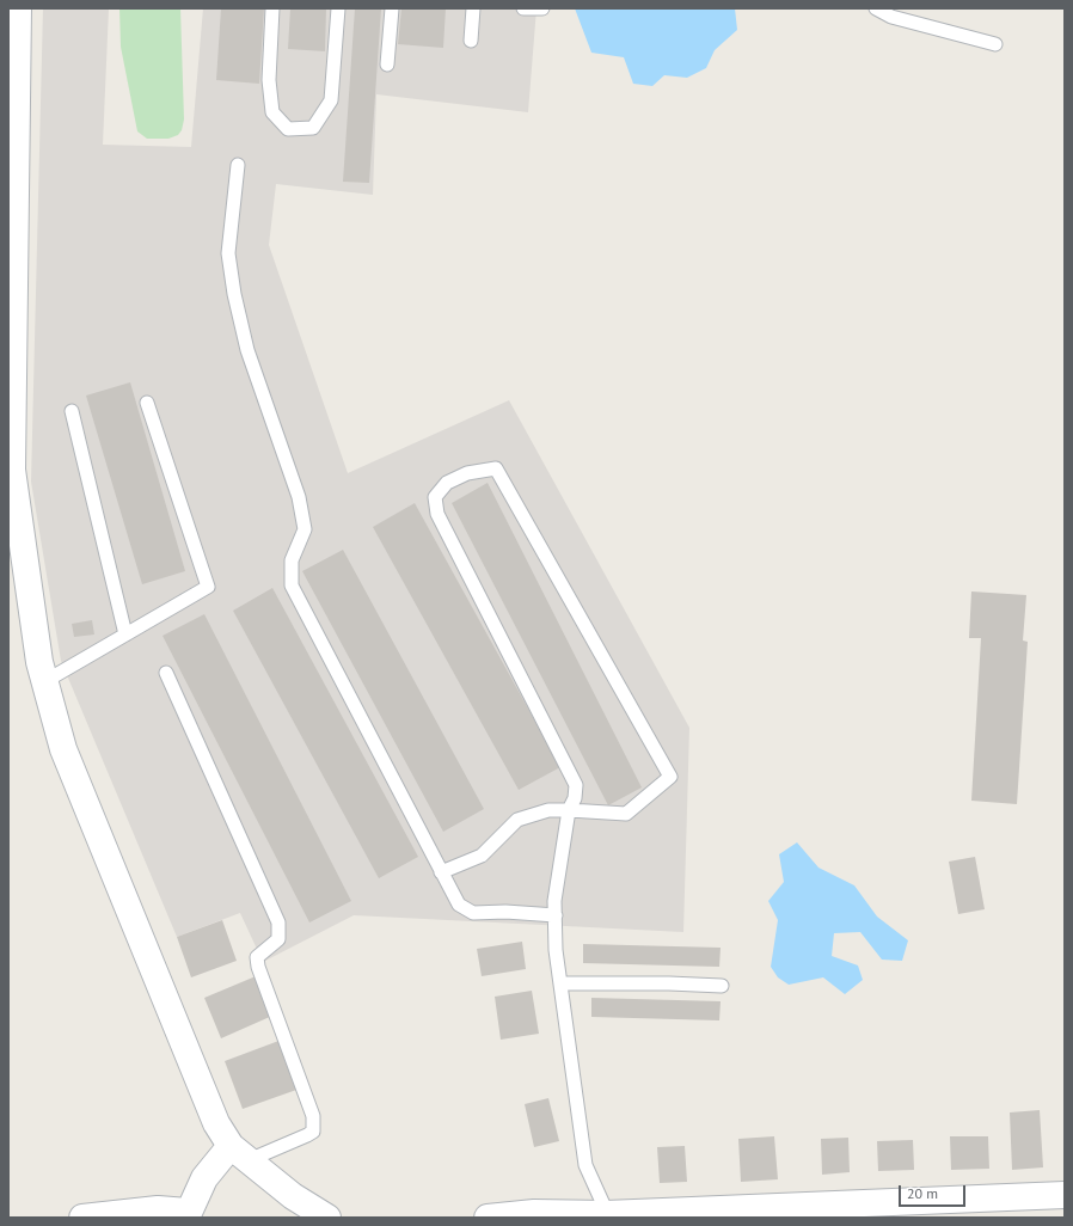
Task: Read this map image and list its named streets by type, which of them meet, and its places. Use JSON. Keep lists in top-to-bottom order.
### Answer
{
  "scale_bar": "20 m"
}
